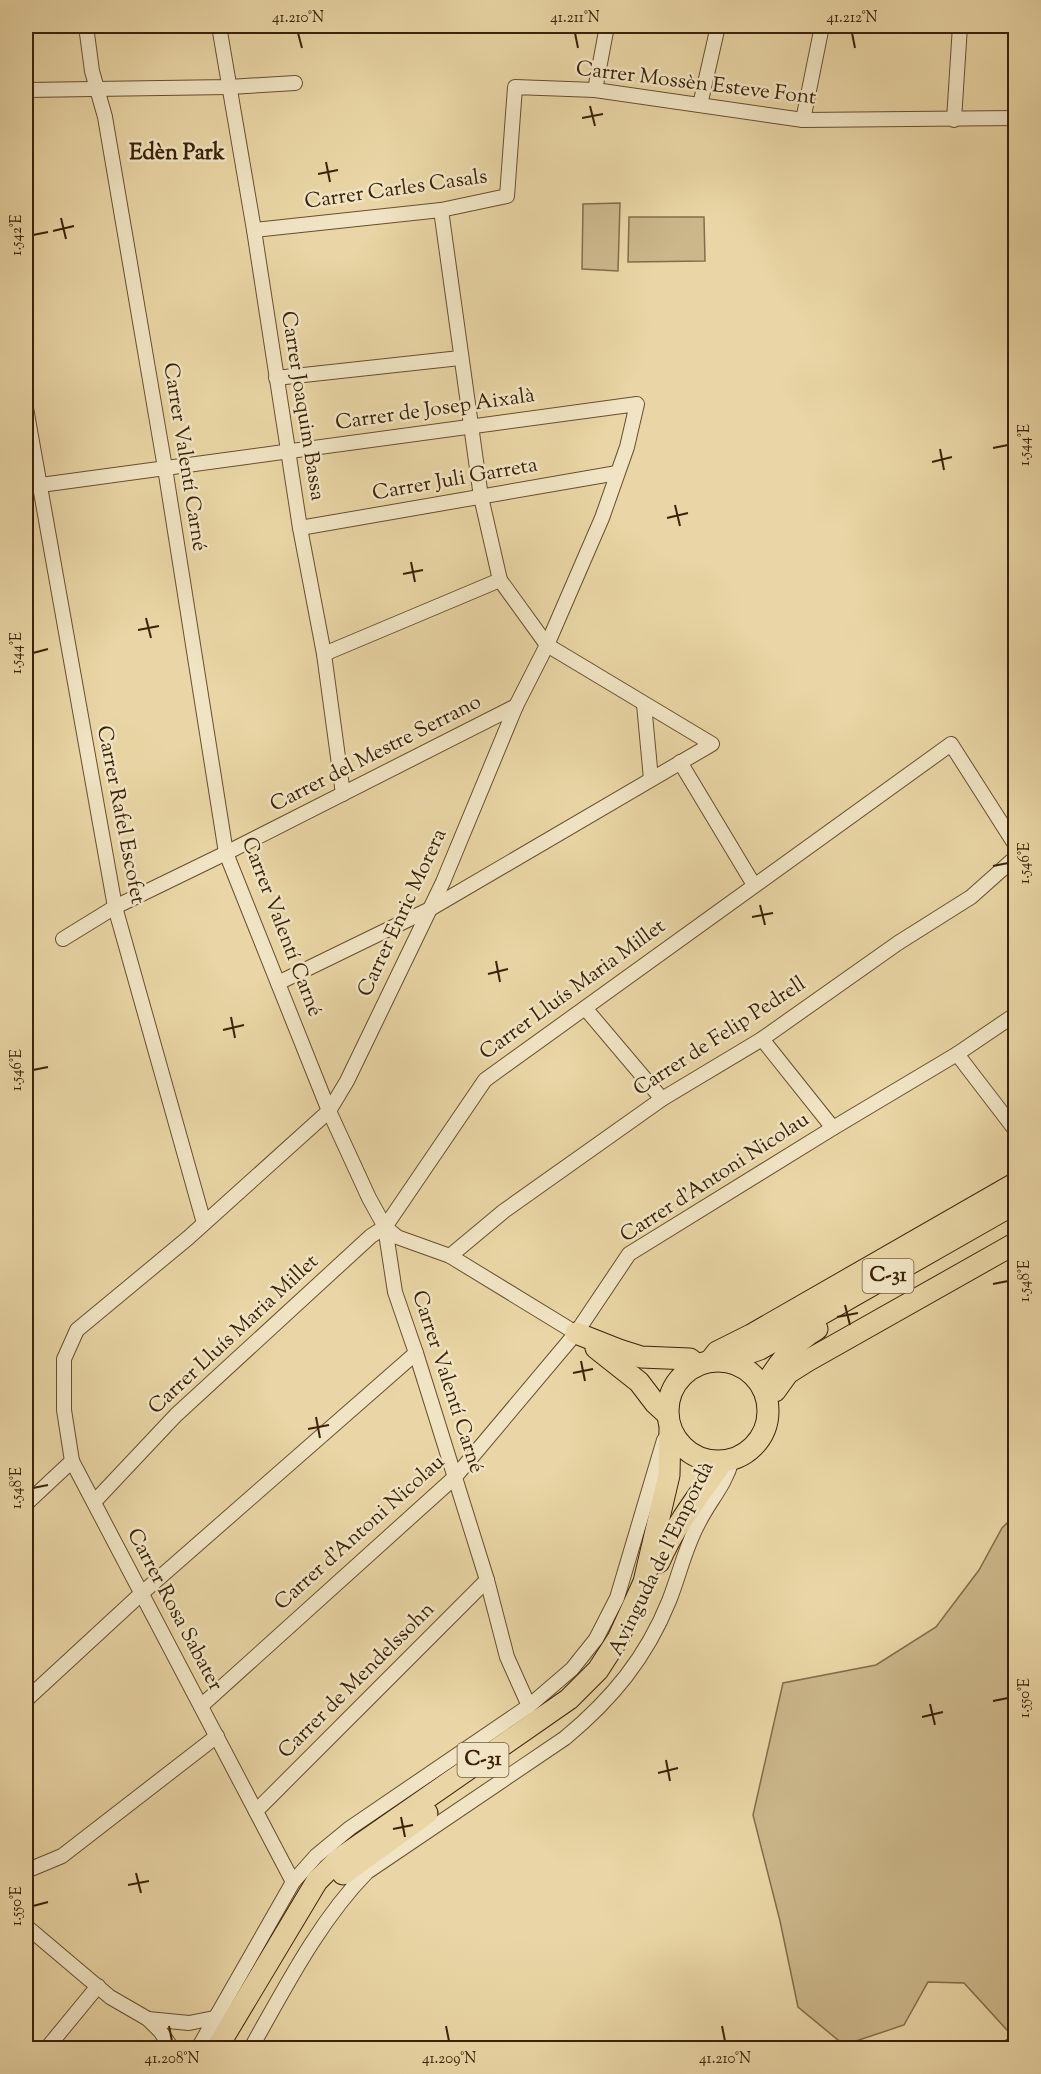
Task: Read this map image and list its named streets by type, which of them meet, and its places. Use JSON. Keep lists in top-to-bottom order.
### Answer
{
  "streets": {
    "main road": ["C-31"],
    "street": [
      "Carrer Mossèn Esteve Font",
      "Carrer Carles Casals",
      "Carrer Joaquim Bassa",
      "Carrer de Josep Aixalà",
      "Carrer Valentí Carné",
      "Carrer Juli Garreta",
      "Carrer del Mestre Serrano",
      "Carrer Rafel Escofet",
      "Carrer Enric Morera",
      "Carrer Lluís Maria Millet",
      "Carrer de Felip Pedrell",
      "Carrer d'Antoni Nicolau",
      "Avinguda de l'Empordà",
      "Carrer Rosa Sabater",
      "Carrer de Mendelssohn"
    ]
  },
  "crossings": [
    ["Carrer Mossèn Esteve Font", "Carrer Carles Casals"],
    ["Carrer Carles Casals", "Carrer Joaquim Bassa"],
    ["Carrer Joaquim Bassa", "Carrer de Josep Aixalà"],
    ["Carrer Joaquim Bassa", "Carrer Juli Garreta"],
    ["Carrer Joaquim Bassa", "Carrer del Mestre Serrano"],
    ["Carrer de Josep Aixalà", "Carrer Valentí Carné"],
    ["Carrer de Josep Aixalà", "Carrer Rafel Escofet"],
    ["Carrer de Josep Aixalà", "Carrer Enric Morera"],
    ["Carrer Valentí Carné", "Carrer del Mestre Serrano"],
    ["Carrer Valentí Carné", "Carrer Enric Morera"],
    ["Carrer Valentí Carné", "Carrer Lluís Maria Millet"],
    ["Carrer Valentí Carné", "Carrer d'Antoni Nicolau"],
    ["Carrer Valentí Carné", "Carrer de Mendelssohn"],
    ["Carrer Juli Garreta", "Carrer Enric Morera"],
    ["Carrer del Mestre Serrano", "Carrer Rafel Escofet"],
    ["Carrer del Mestre Serrano", "Carrer Enric Morera"],
    ["Carrer Rafel Escofet", "Carrer Enric Morera"],
    ["Carrer Enric Morera", "Carrer Rosa Sabater"],
    ["Carrer Lluís Maria Millet", "Carrer Rosa Sabater"],
    ["Carrer d'Antoni Nicolau", "Carrer Rosa Sabater"],
    ["C-31", "Avinguda de l'Empordà"],
    ["Carrer Rosa Sabater", "Carrer de Mendelssohn"]
  ],
  "districts": ["Edèn Park"],
  "coordinates": [
    "41.210°N",
    "41.211°N",
    "41.212°N",
    "1.542°E",
    "1.544°E",
    "1.546°E",
    "1.548°E",
    "1.550°E",
    "41.208°N",
    "41.209°N"
  ]
}
